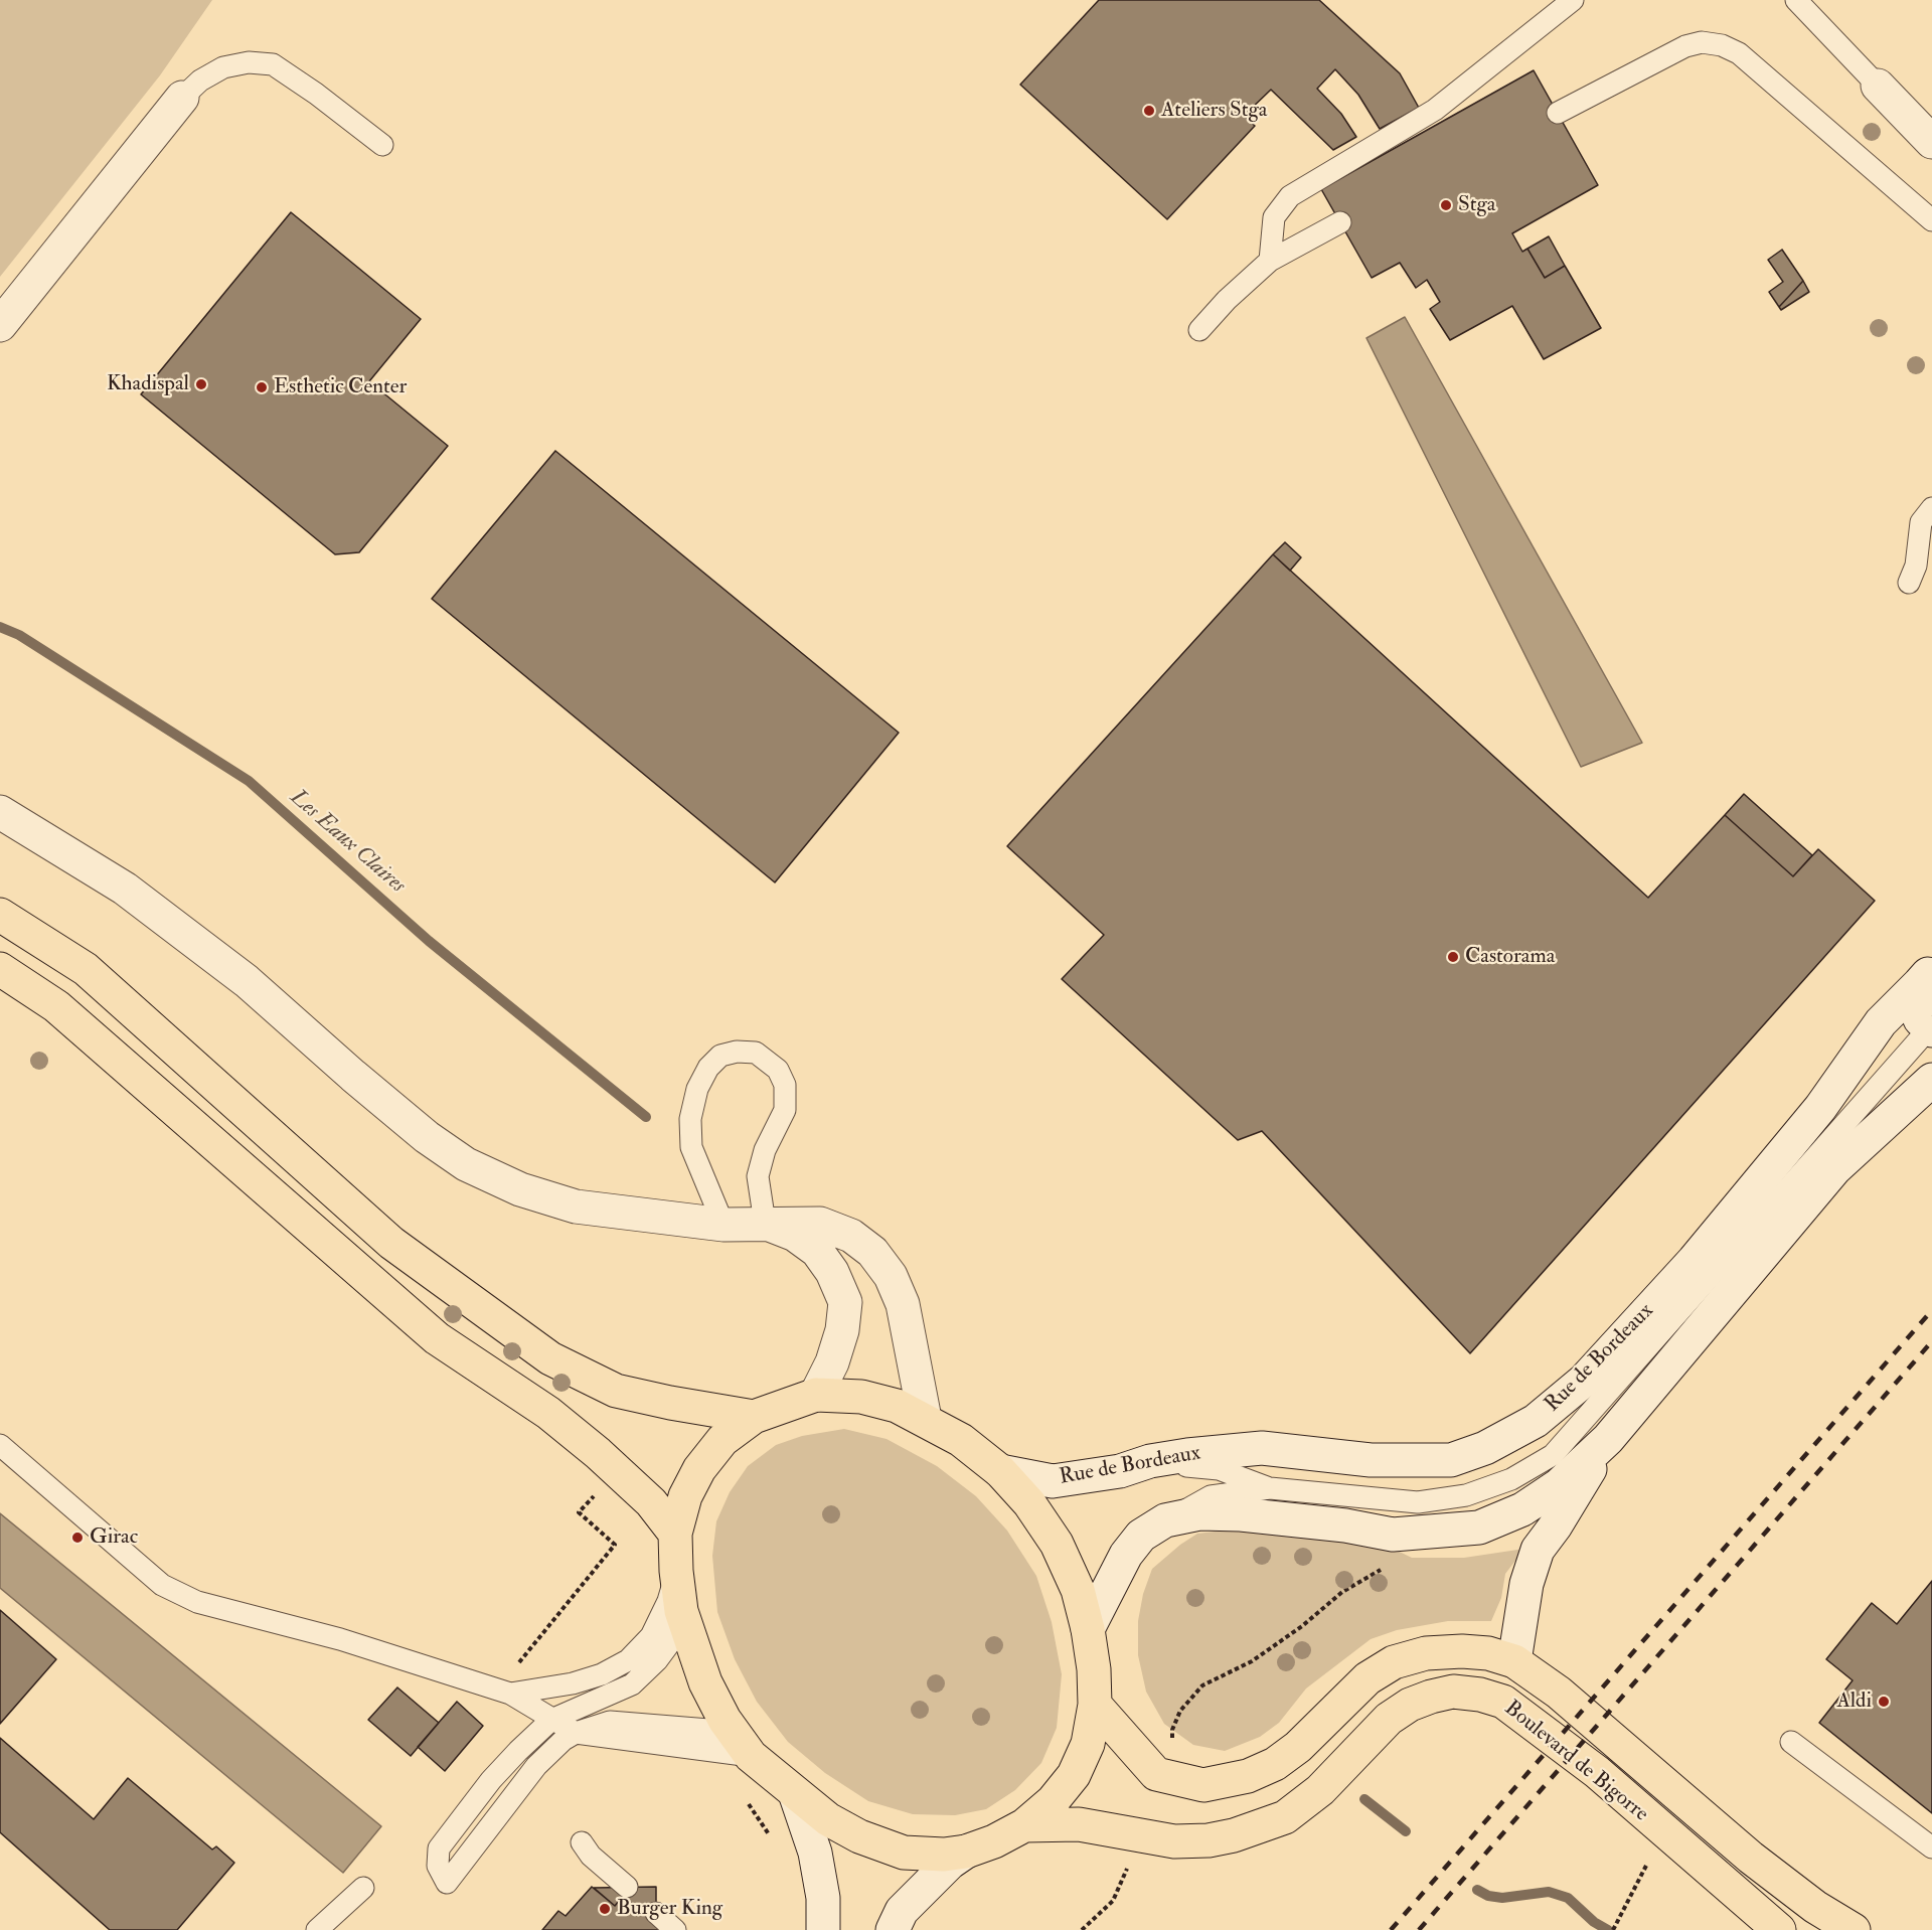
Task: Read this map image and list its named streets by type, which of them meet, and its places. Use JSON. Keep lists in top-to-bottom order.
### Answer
{
  "streets": {
    "main road": ["Rue de Bordeaux", "Boulevard de Bigorre"]
  },
  "water": ["Les Eaux Claires"],
  "places": [
    "Ateliers Stga",
    "Stga",
    "Khadispal",
    "Esthetic Center",
    "Castorama",
    "Girac",
    "Aldi",
    "Burger King"
  ]
}
